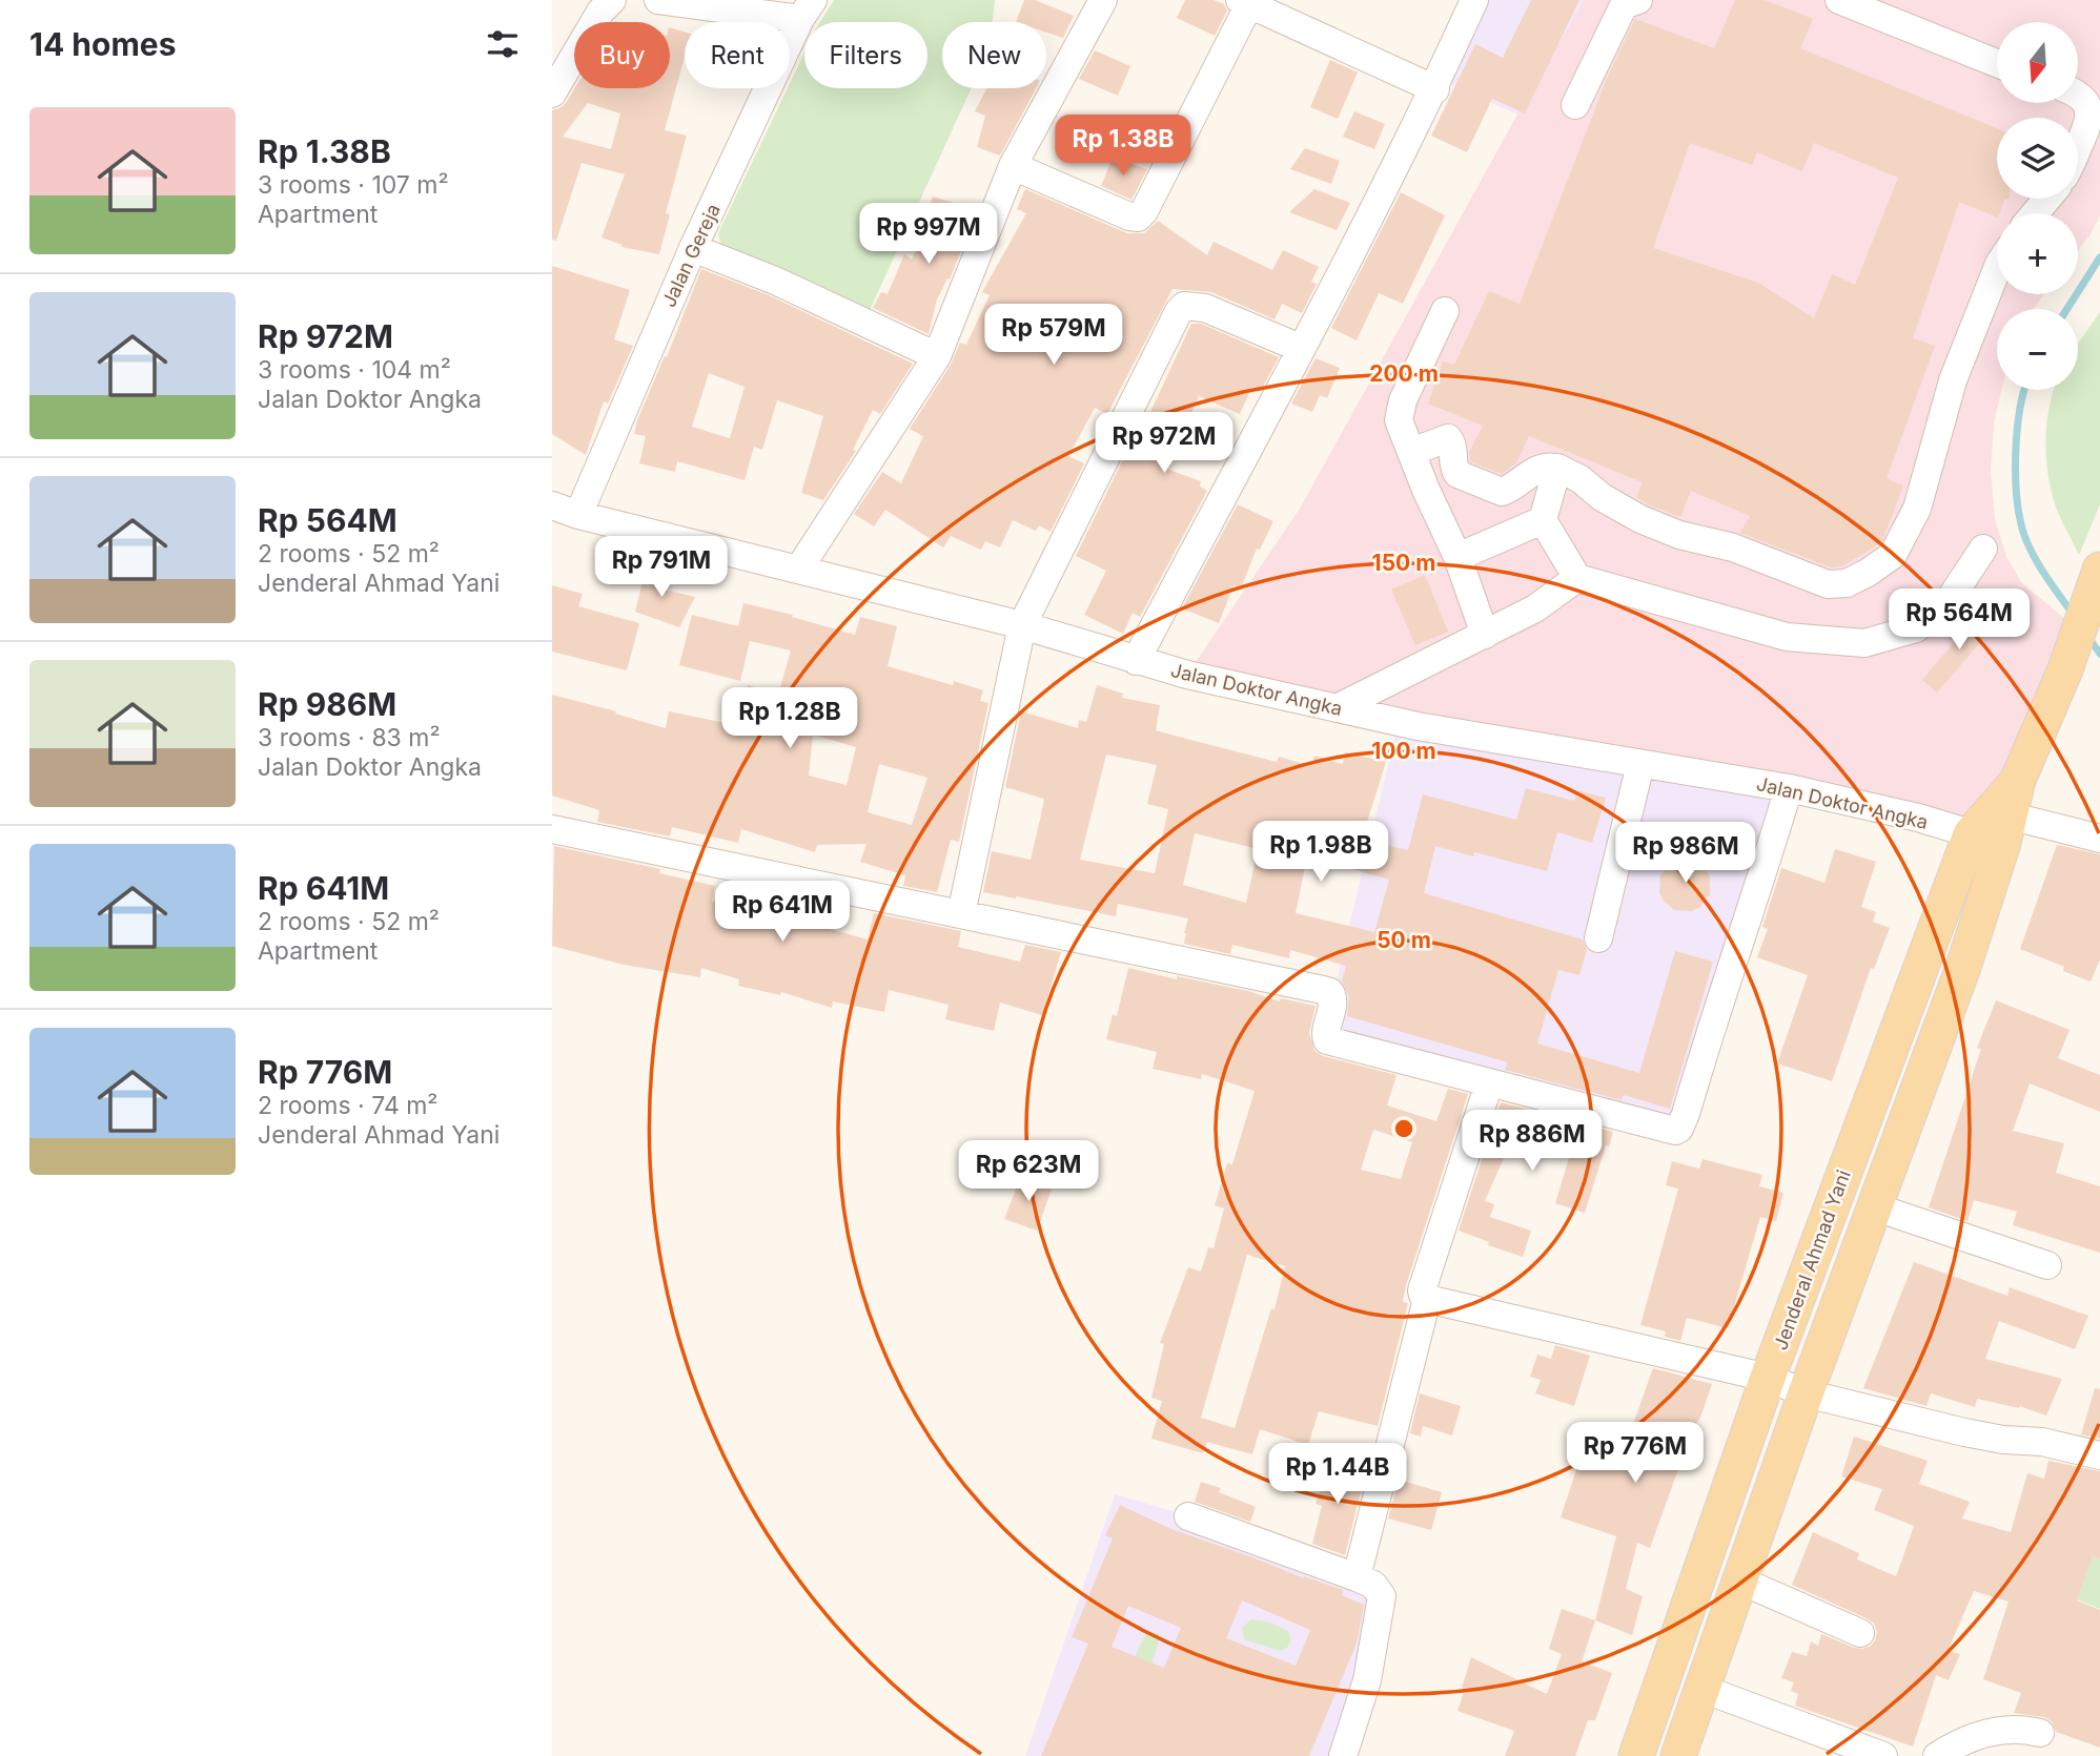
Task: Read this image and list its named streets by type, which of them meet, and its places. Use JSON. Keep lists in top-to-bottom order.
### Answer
{
  "streets": {
    "main road": ["Jenderal Ahmad Yani"],
    "street": ["Jalan Gereja", "Jalan Doktor Angka"]
  },
  "crossings": [
    ["Jalan Gereja", "Jalan Doktor Angka"],
    ["Jalan Doktor Angka", "Jenderal Ahmad Yani"]
  ],
  "north": "bottom",
  "page": {
    "heading": "14 homes",
    "map_buttons": ["+", "−"],
    "chip": [
      "Buy",
      "Rent",
      "Filters",
      "New"
    ],
    "list": [
      {
        "name": "Rp 1.38B",
        "note": "3 rooms · 107 m² · Apartment"
      },
      {
        "name": "Rp 972M",
        "note": "3 rooms · 104 m² · Jalan Doktor Angka"
      },
      {
        "name": "Rp 564M",
        "note": "2 rooms · 52 m² · Jenderal Ahmad Yani"
      },
      {
        "name": "Rp 986M",
        "note": "3 rooms · 83 m² · Jalan Doktor Angka"
      },
      {
        "name": "Rp 641M",
        "note": "2 rooms · 52 m² · Apartment"
      },
      {
        "name": "Rp 776M",
        "note": "2 rooms · 74 m² · Jenderal Ahmad Yani"
      }
    ],
    "price": [
      "Rp 1.38B",
      "Rp 997M",
      "Rp 579M",
      "Rp 972M",
      "Rp 791M",
      "Rp 564M",
      "Rp 1.28B",
      "Rp 1.98B",
      "Rp 986M",
      "Rp 641M",
      "Rp 886M",
      "Rp 623M",
      "Rp 776M",
      "Rp 1.44B"
    ]
  },
  "rings": [
    "200 m",
    "150 m",
    "100 m",
    "50 m"
  ]
}
